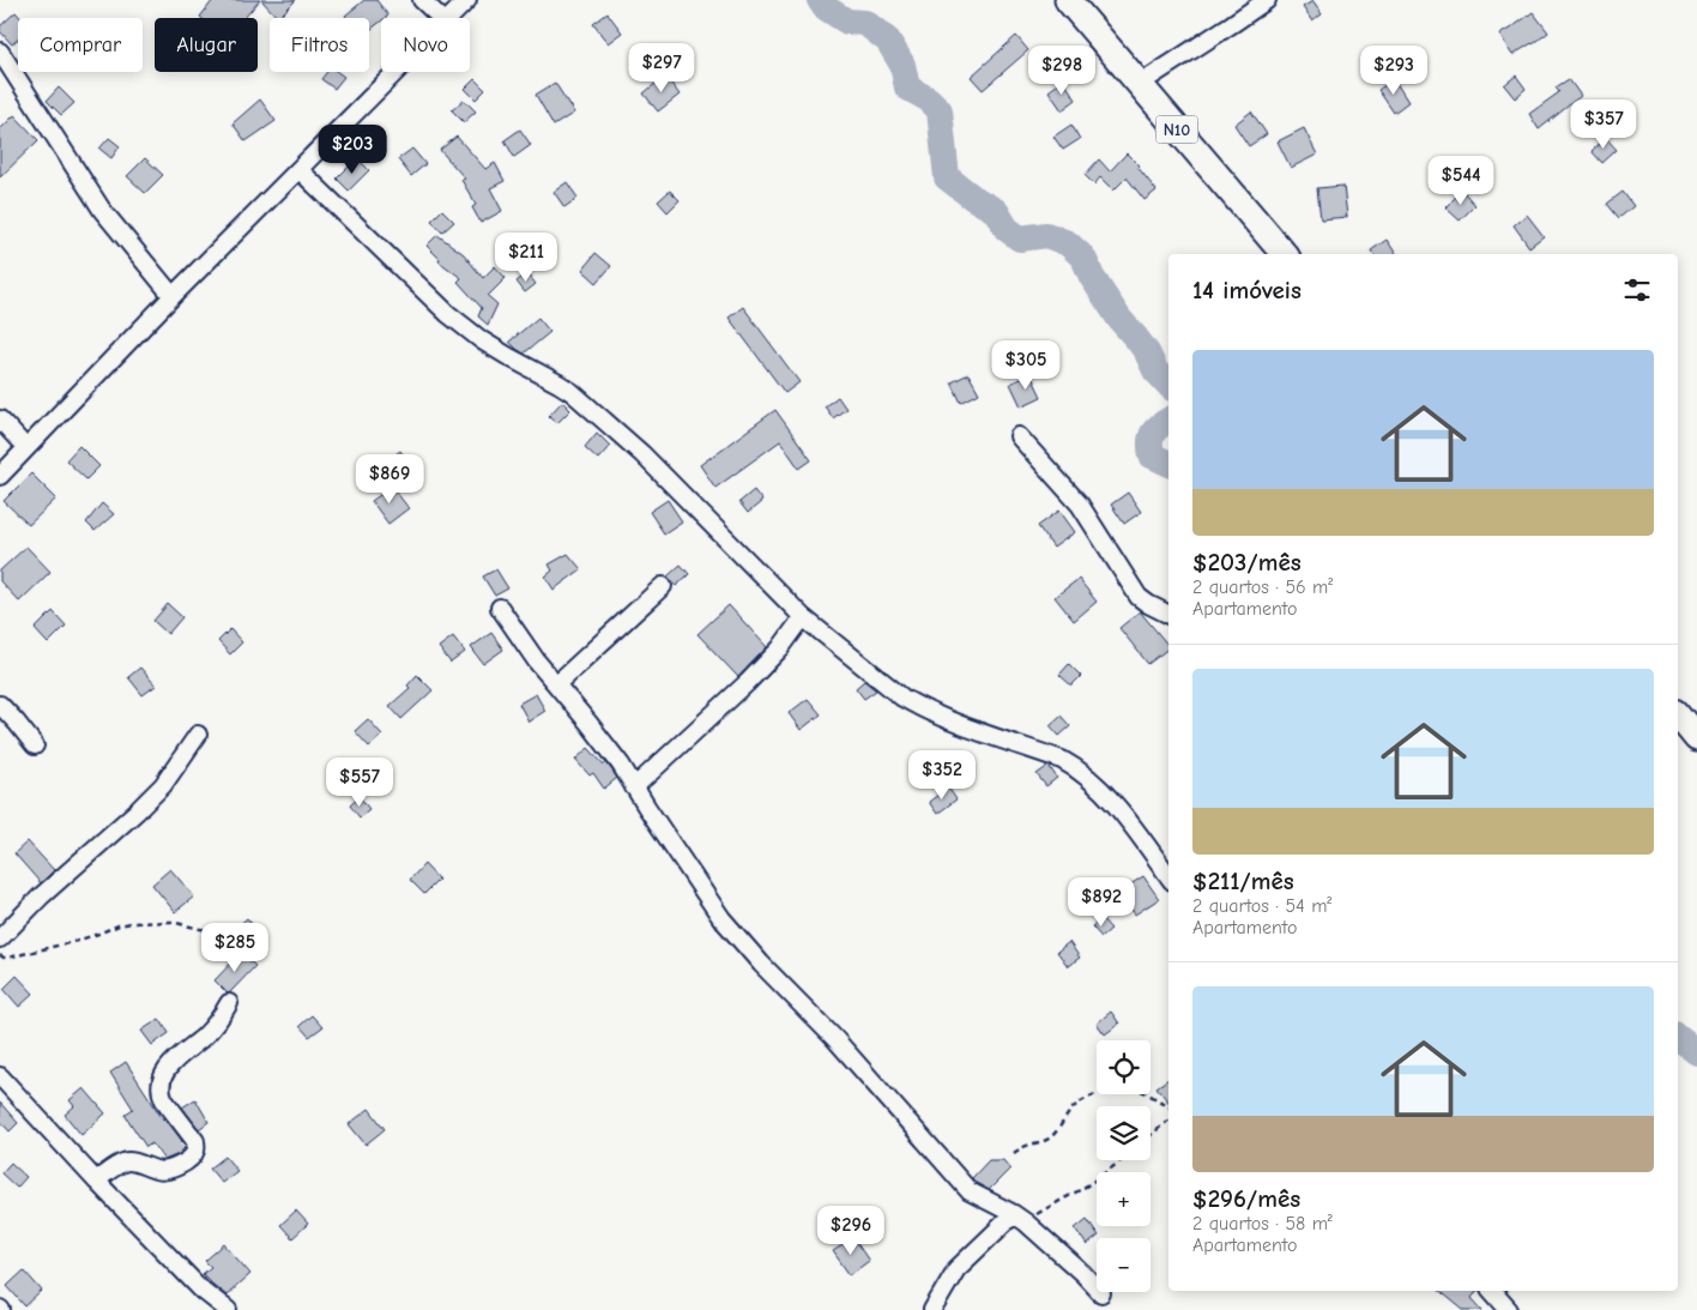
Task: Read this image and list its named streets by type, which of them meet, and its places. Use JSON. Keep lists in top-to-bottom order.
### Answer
{
  "streets": {
    "main road": ["N10"]
  },
  "page": {
    "chip": [
      "Comprar",
      "Alugar",
      "Filtros",
      "Novo"
    ],
    "price": [
      "$297",
      "$298",
      "$293",
      "$357",
      "$203",
      "$544",
      "$211",
      "$305",
      "$869",
      "$352",
      "$557",
      "$892",
      "$285",
      "$296"
    ],
    "heading": "14 imóveis",
    "list": [
      {
        "name": "$203/mês",
        "note": "2 quartos · 56 m² · Apartamento"
      },
      {
        "name": "$211/mês",
        "note": "2 quartos · 54 m² · Apartamento"
      },
      {
        "name": "$296/mês",
        "note": "2 quartos · 58 m² · Apartamento"
      }
    ],
    "map_buttons": ["+", "−"]
  }
}
